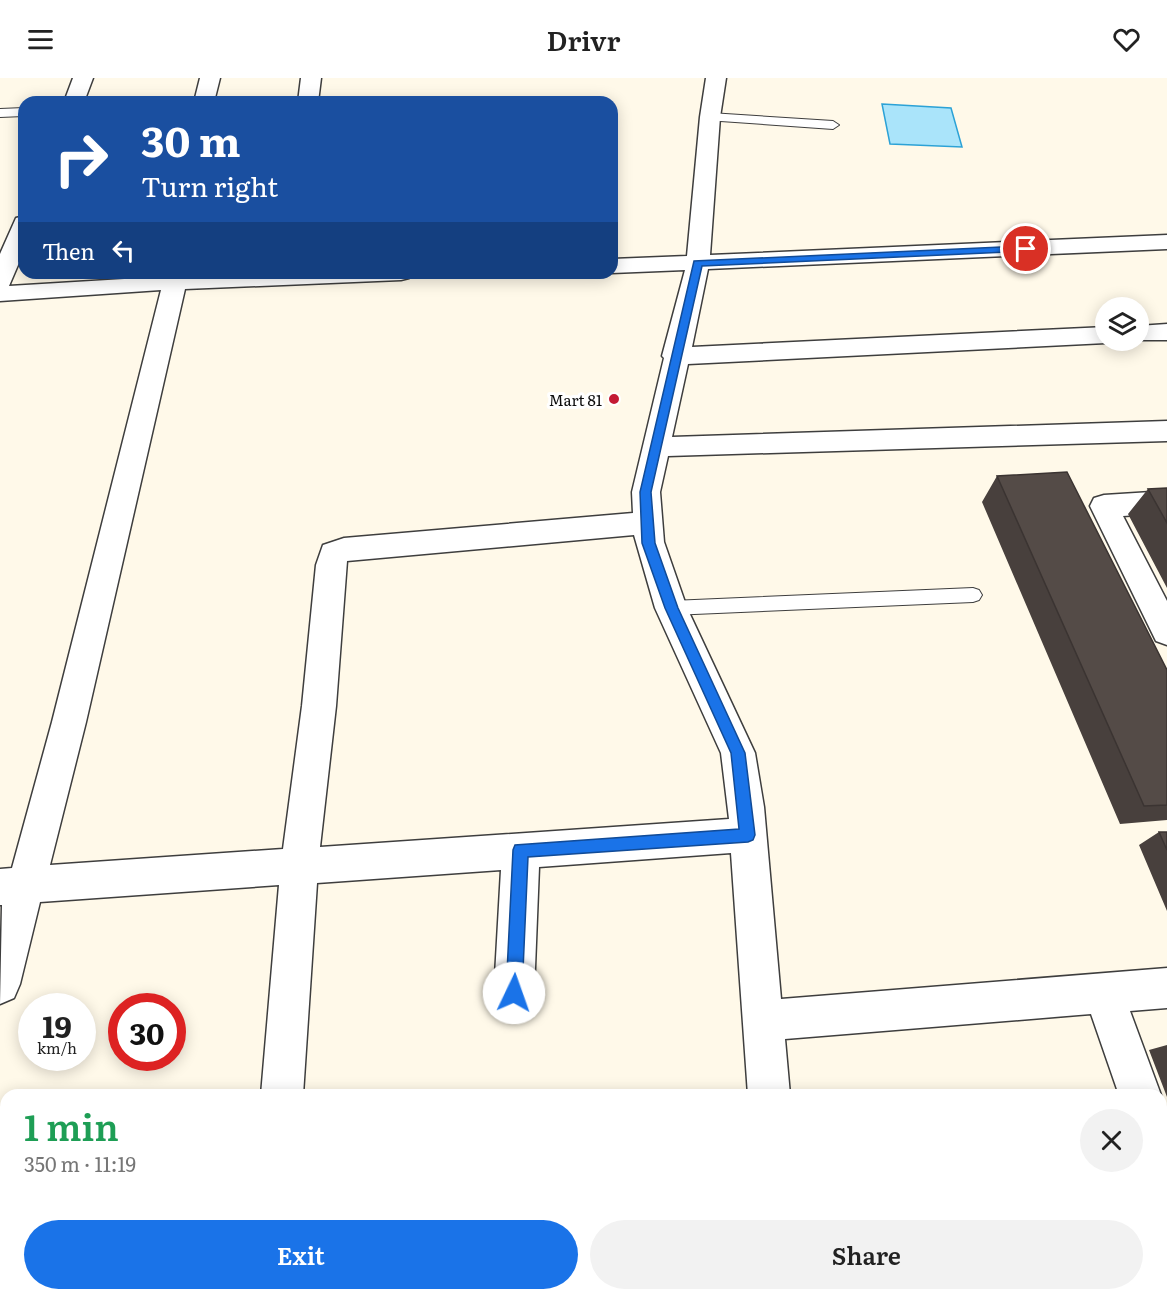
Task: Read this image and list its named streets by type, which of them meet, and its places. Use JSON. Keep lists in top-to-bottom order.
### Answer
{
  "places": ["Mart 81"],
  "page": {
    "header": "Drivr",
    "turn": ["30 m", "Turn right"],
    "then": "Then",
    "speed": "19 km/h",
    "limit": "30",
    "heading": ["1 min", "350 m · 11:19"],
    "buttons": ["Exit", "Share"]
  }
}
